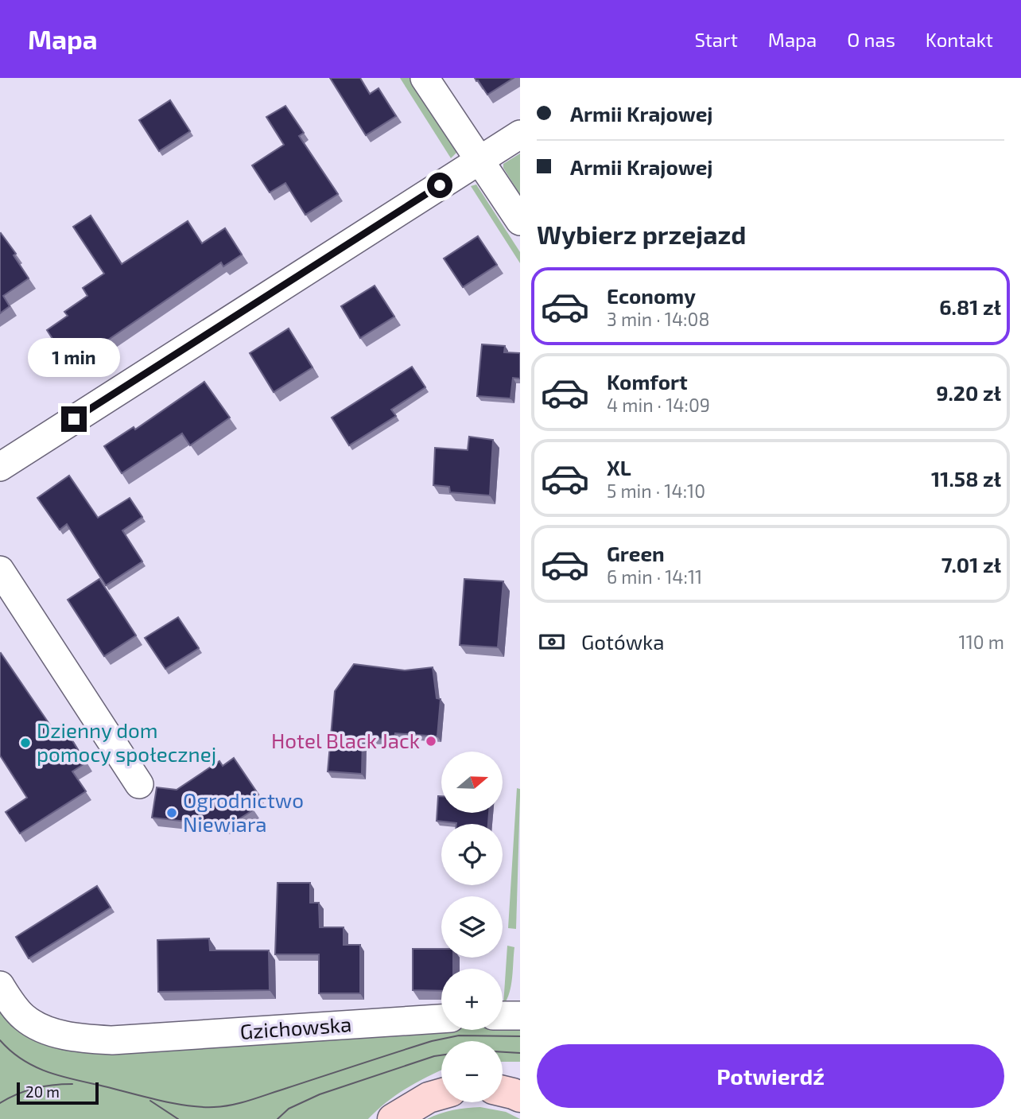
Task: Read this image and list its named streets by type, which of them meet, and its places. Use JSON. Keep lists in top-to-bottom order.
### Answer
{
  "streets": {
    "street": ["Gzichowska"]
  },
  "places": ["Hotel Black Jack", "Dzienny dom pomocy społecznej", "Ogrodnictwo Niewiara"],
  "scale_bar": "20 m",
  "north": "right",
  "page": {
    "header": "Mapa",
    "nav": [
      "Start",
      "Mapa",
      "O nas",
      "Kontakt"
    ],
    "banner": ["Armii Krajowej", "Armii Krajowej"],
    "heading": "Wybierz przejazd",
    "list": [
      {
        "name": "Economy",
        "note": "3 min · 14:08",
        "value": "6.81 zł"
      },
      {
        "name": "Komfort",
        "note": "4 min · 14:09",
        "value": "9.20 zł"
      },
      {
        "name": "XL",
        "note": "5 min · 14:10",
        "value": "11.58 zł"
      },
      {
        "name": "Green",
        "note": "6 min · 14:11",
        "value": "7.01 zł"
      }
    ],
    "bubble": "1 min",
    "pay": ["Gotówka", "110 m"],
    "map_buttons": ["+", "−"],
    "buttons": "Potwierdź",
    "scale": "20 m"
  }
}
